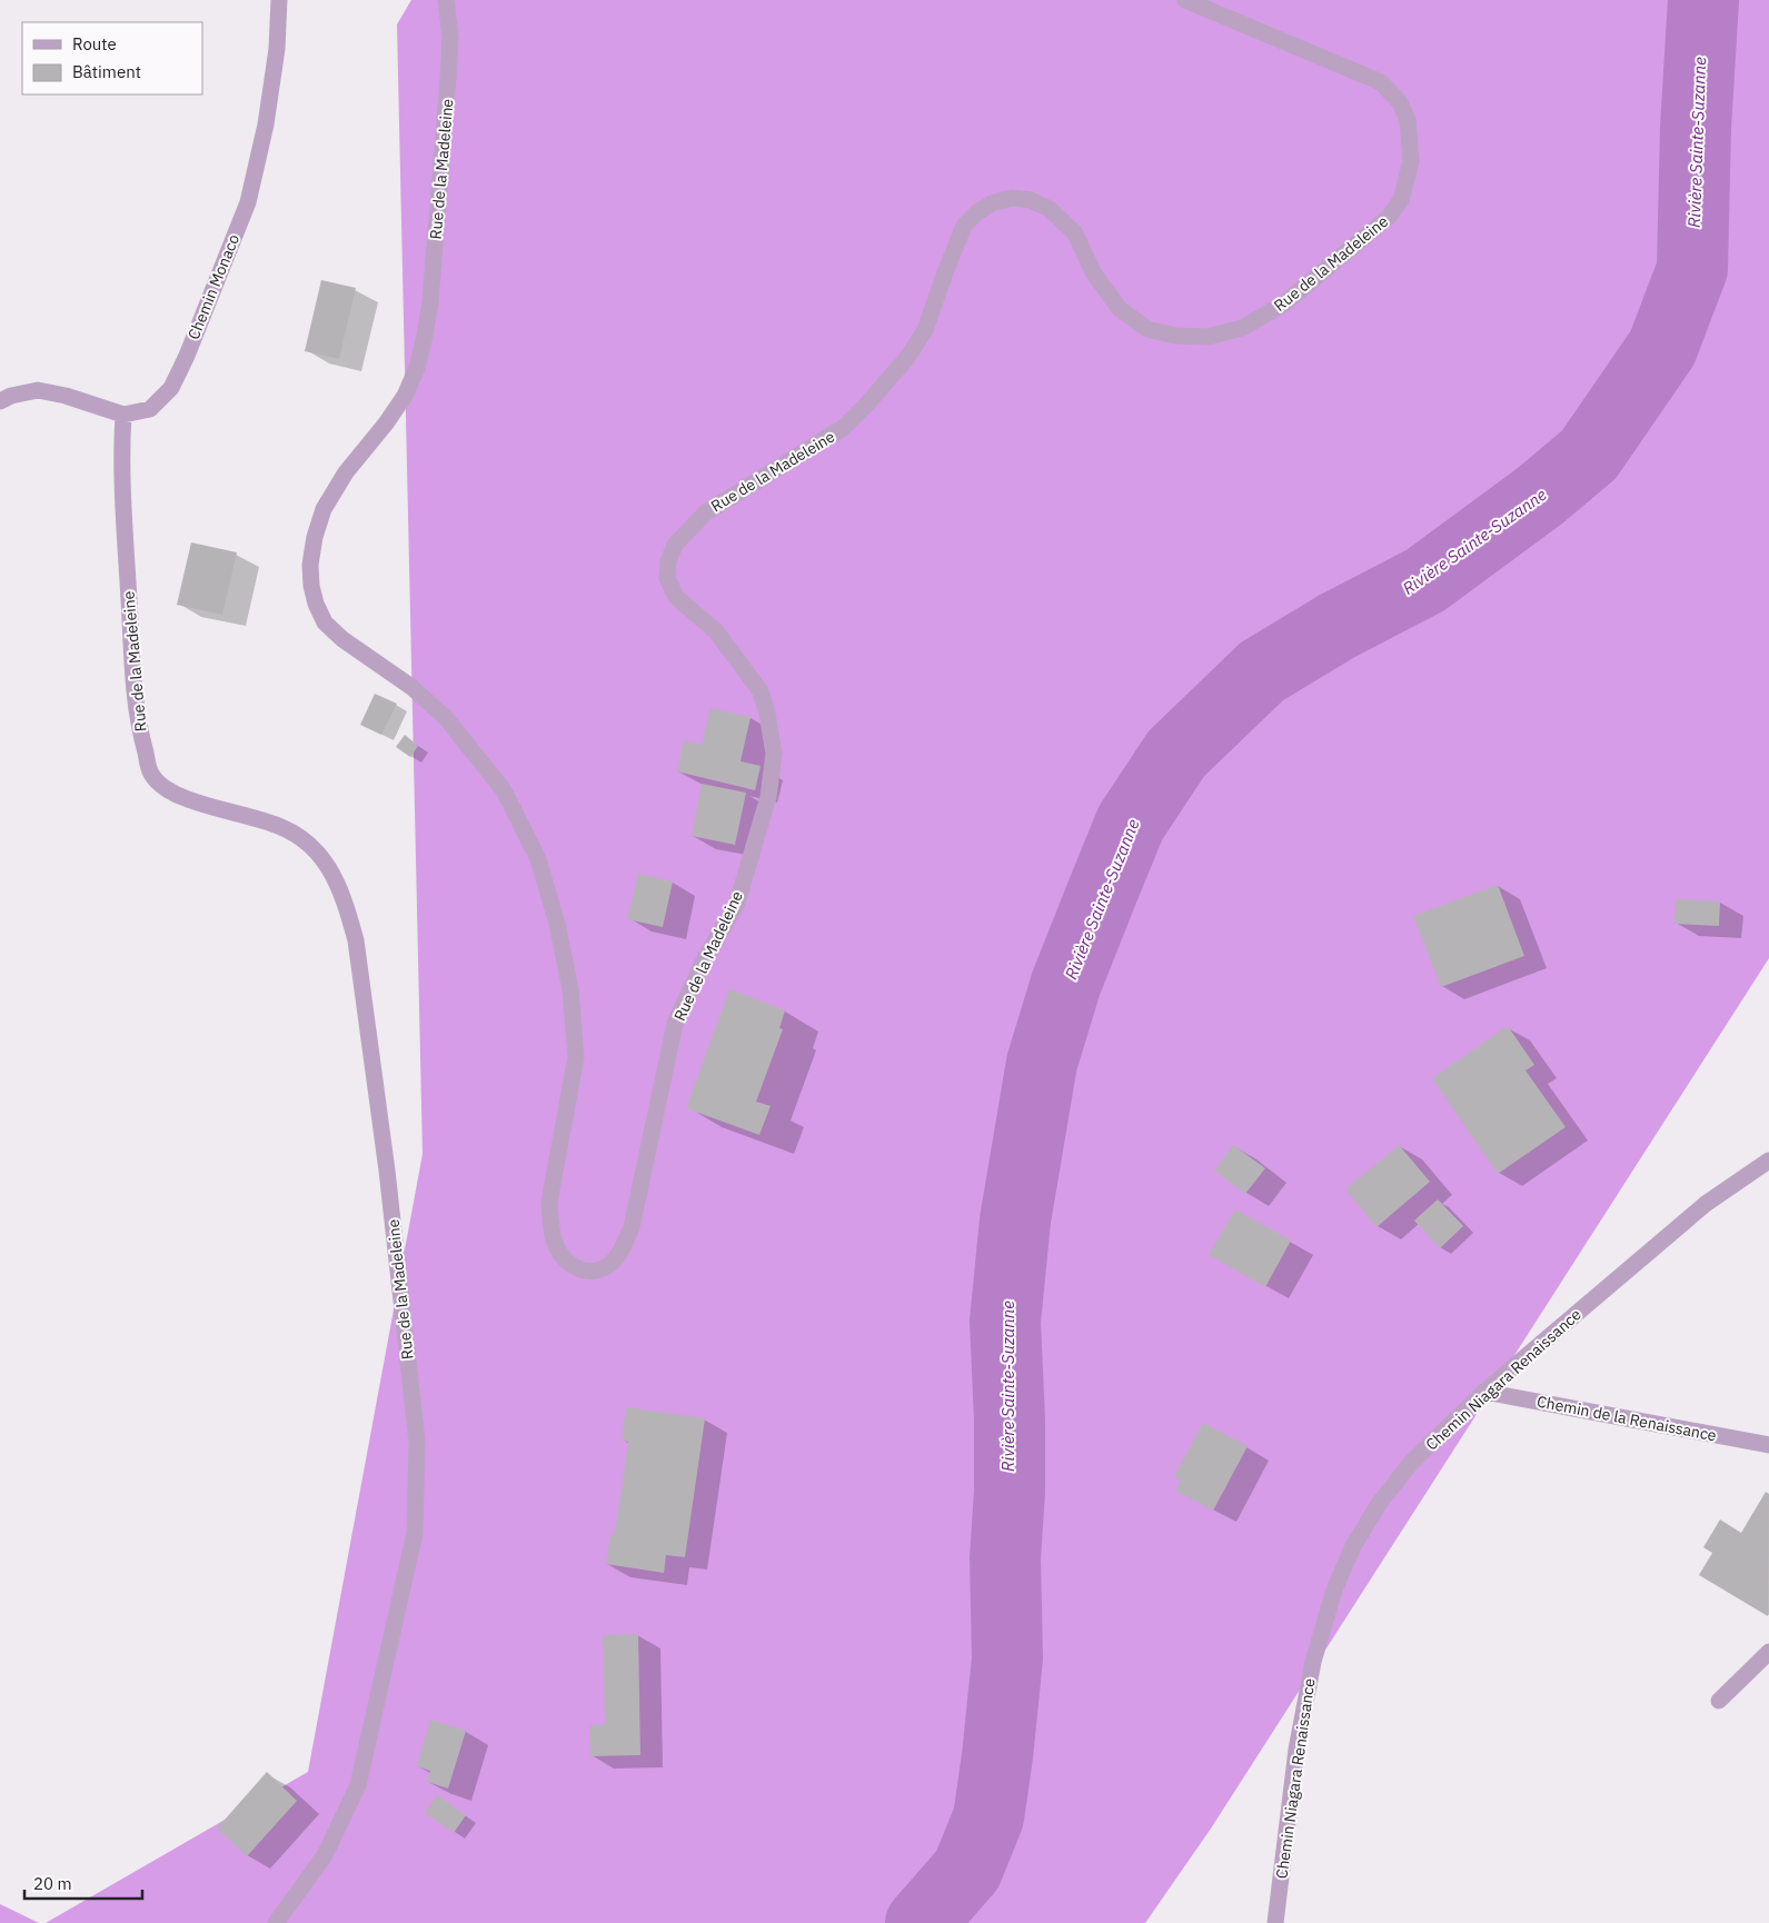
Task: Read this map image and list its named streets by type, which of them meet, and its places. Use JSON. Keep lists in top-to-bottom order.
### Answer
{
  "streets": {
    "street": [
      "Rue de la Madeleine",
      "Chemin Monaco",
      "Chemin Niagara Renaissance",
      "Chemin de la Renaissance"
    ]
  },
  "crossings": [
    ["Rue de la Madeleine", "Chemin Monaco"],
    ["Chemin Niagara Renaissance", "Chemin de la Renaissance"]
  ],
  "water": ["Rivière Sainte-Suzanne"],
  "legend": ["Route", "Bâtiment"],
  "scale_bar": "20 m"
}
